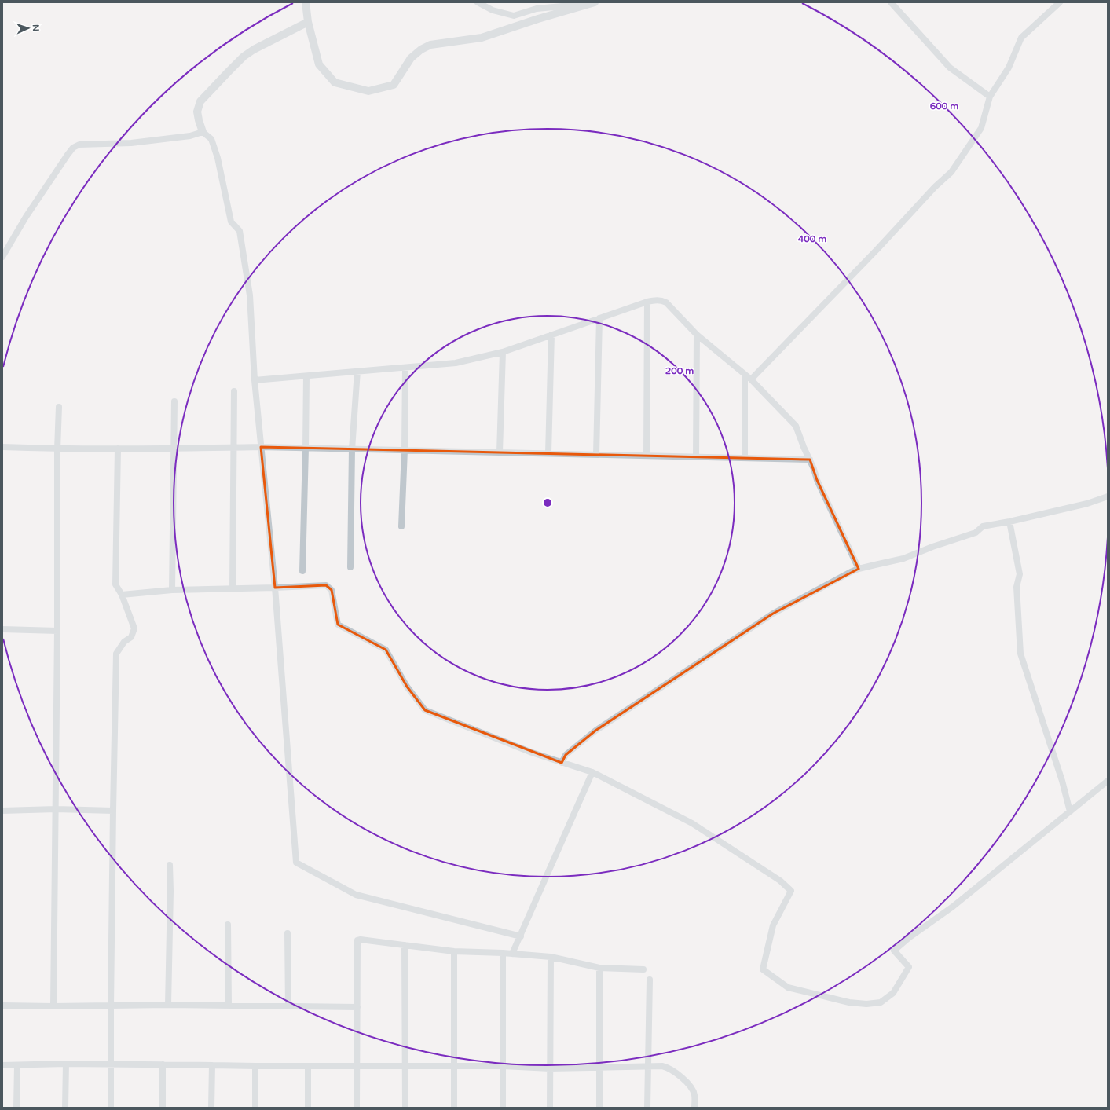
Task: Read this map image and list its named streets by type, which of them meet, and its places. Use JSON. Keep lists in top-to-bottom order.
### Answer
{
  "north": "right",
  "rings": ["600 m", "400 m", "200 m"]
}
